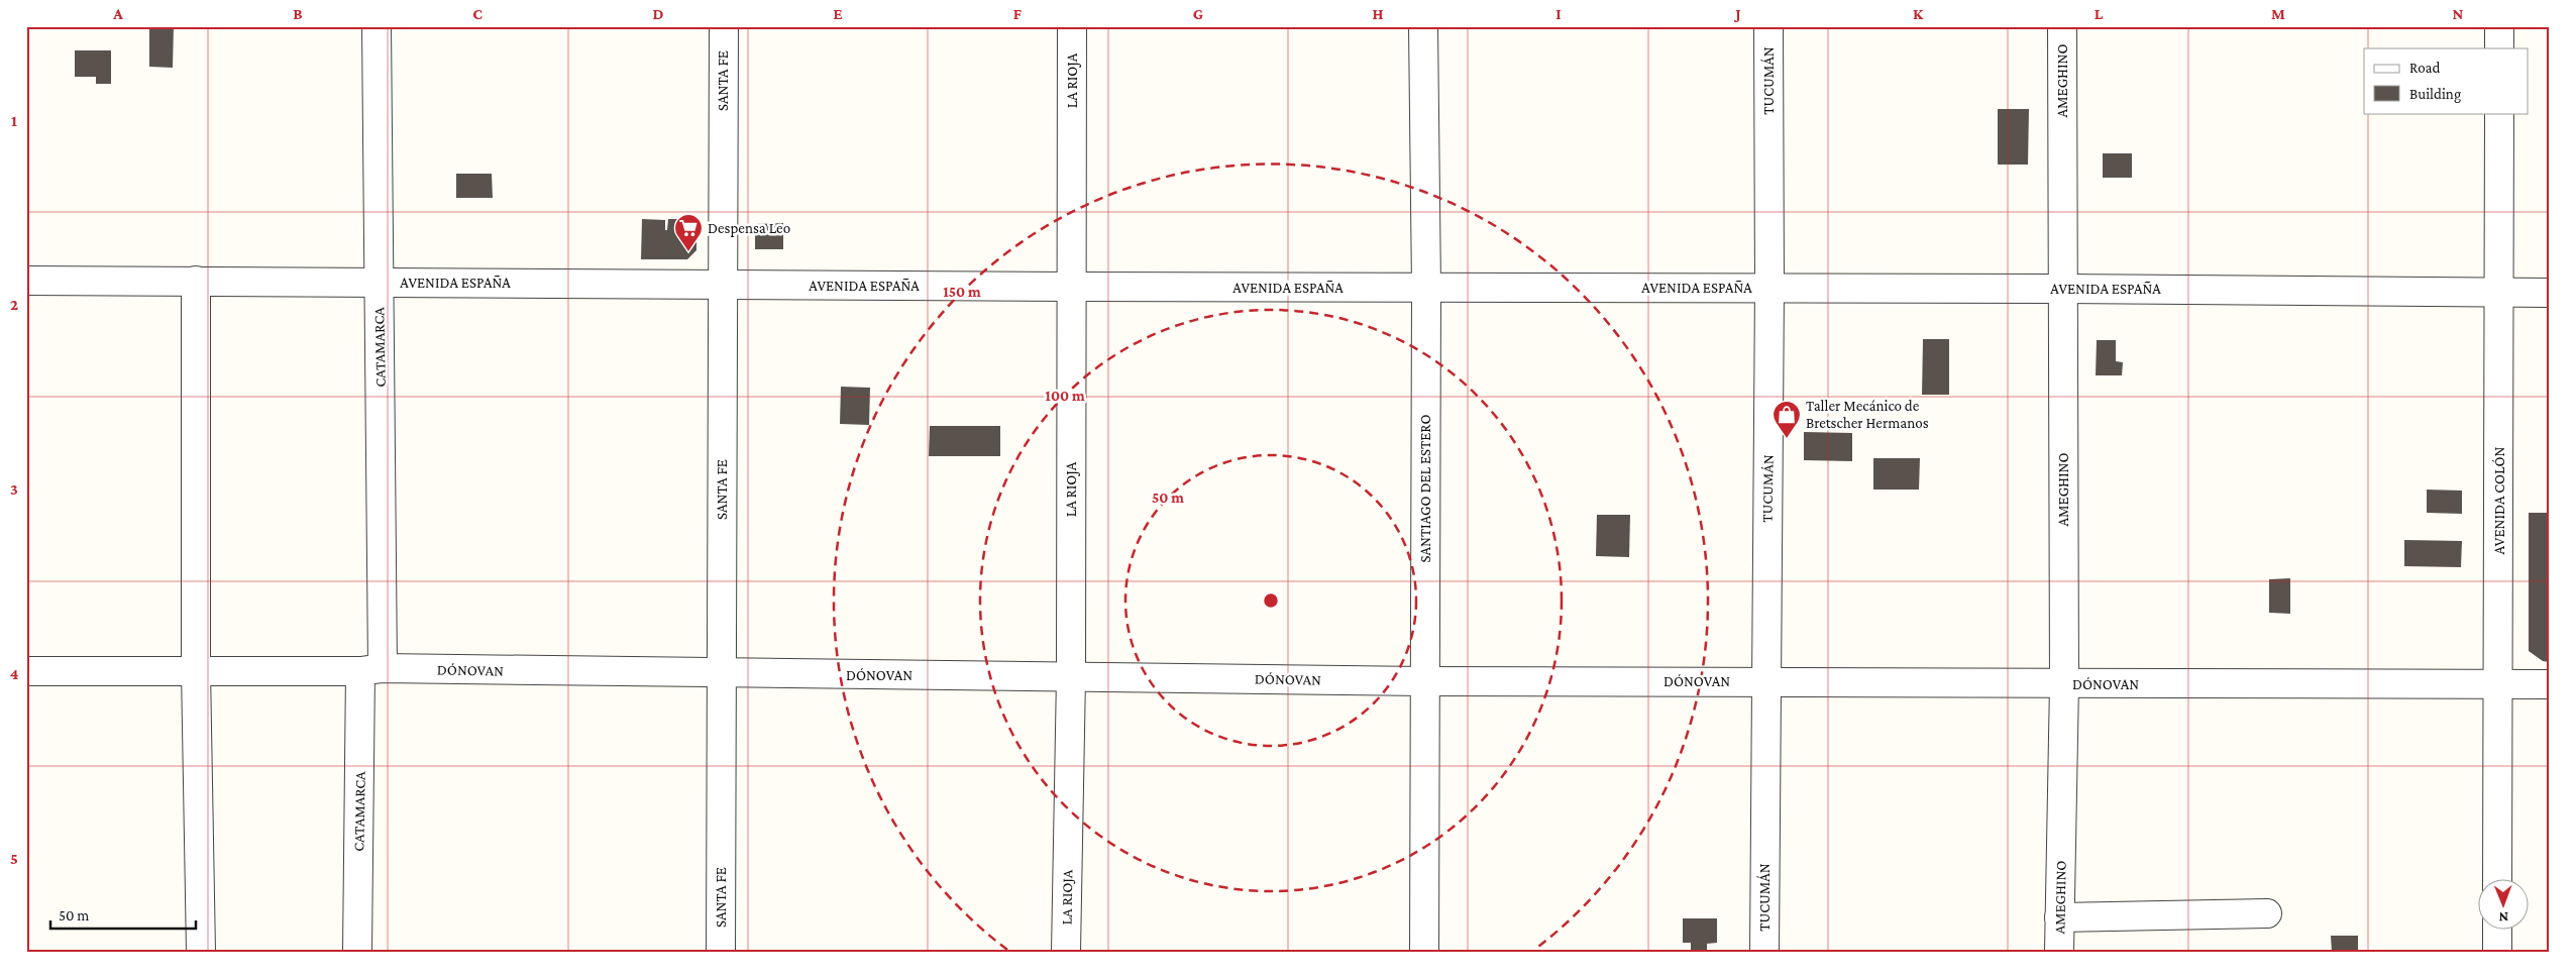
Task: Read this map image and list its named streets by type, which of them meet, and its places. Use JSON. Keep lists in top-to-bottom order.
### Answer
{
  "streets": {
    "street": [
      "SANTA FE",
      "LA RIOJA",
      "TUCUMÁN",
      "AMEGHINO",
      "AVENIDA ESPAÑA",
      "CATAMARCA",
      "SANTIAGO DEL ESTERO",
      "AVENIDA COLÓN",
      "DÓNOVAN"
    ]
  },
  "crossings": [
    ["SANTA FE", "AVENIDA ESPAÑA"],
    ["SANTA FE", "DÓNOVAN"],
    ["LA RIOJA", "AVENIDA ESPAÑA"],
    ["LA RIOJA", "DÓNOVAN"],
    ["TUCUMÁN", "AVENIDA ESPAÑA"],
    ["TUCUMÁN", "DÓNOVAN"],
    ["AMEGHINO", "AVENIDA ESPAÑA"],
    ["AMEGHINO", "DÓNOVAN"],
    ["AVENIDA ESPAÑA", "CATAMARCA"],
    ["AVENIDA ESPAÑA", "SANTIAGO DEL ESTERO"],
    ["AVENIDA ESPAÑA", "AVENIDA COLÓN"],
    ["CATAMARCA", "DÓNOVAN"],
    ["SANTIAGO DEL ESTERO", "DÓNOVAN"],
    ["AVENIDA COLÓN", "DÓNOVAN"]
  ],
  "places": {
    "supermarket": ["Despensa Leo"],
    "shop": ["Taller Mecánico de Bretscher Hermanos"]
  },
  "legend": ["Road", "Building"],
  "scale_bar": "50 m",
  "north": "bottom",
  "grid": {
    "columns": [
      "A",
      "B",
      "C",
      "D",
      "E",
      "F",
      "G",
      "H",
      "I",
      "J",
      "K",
      "L",
      "M",
      "N"
    ],
    "rows": [
      "1",
      "2",
      "3",
      "4",
      "5"
    ]
  },
  "rings": ["150 m", "100 m", "50 m"]
}
